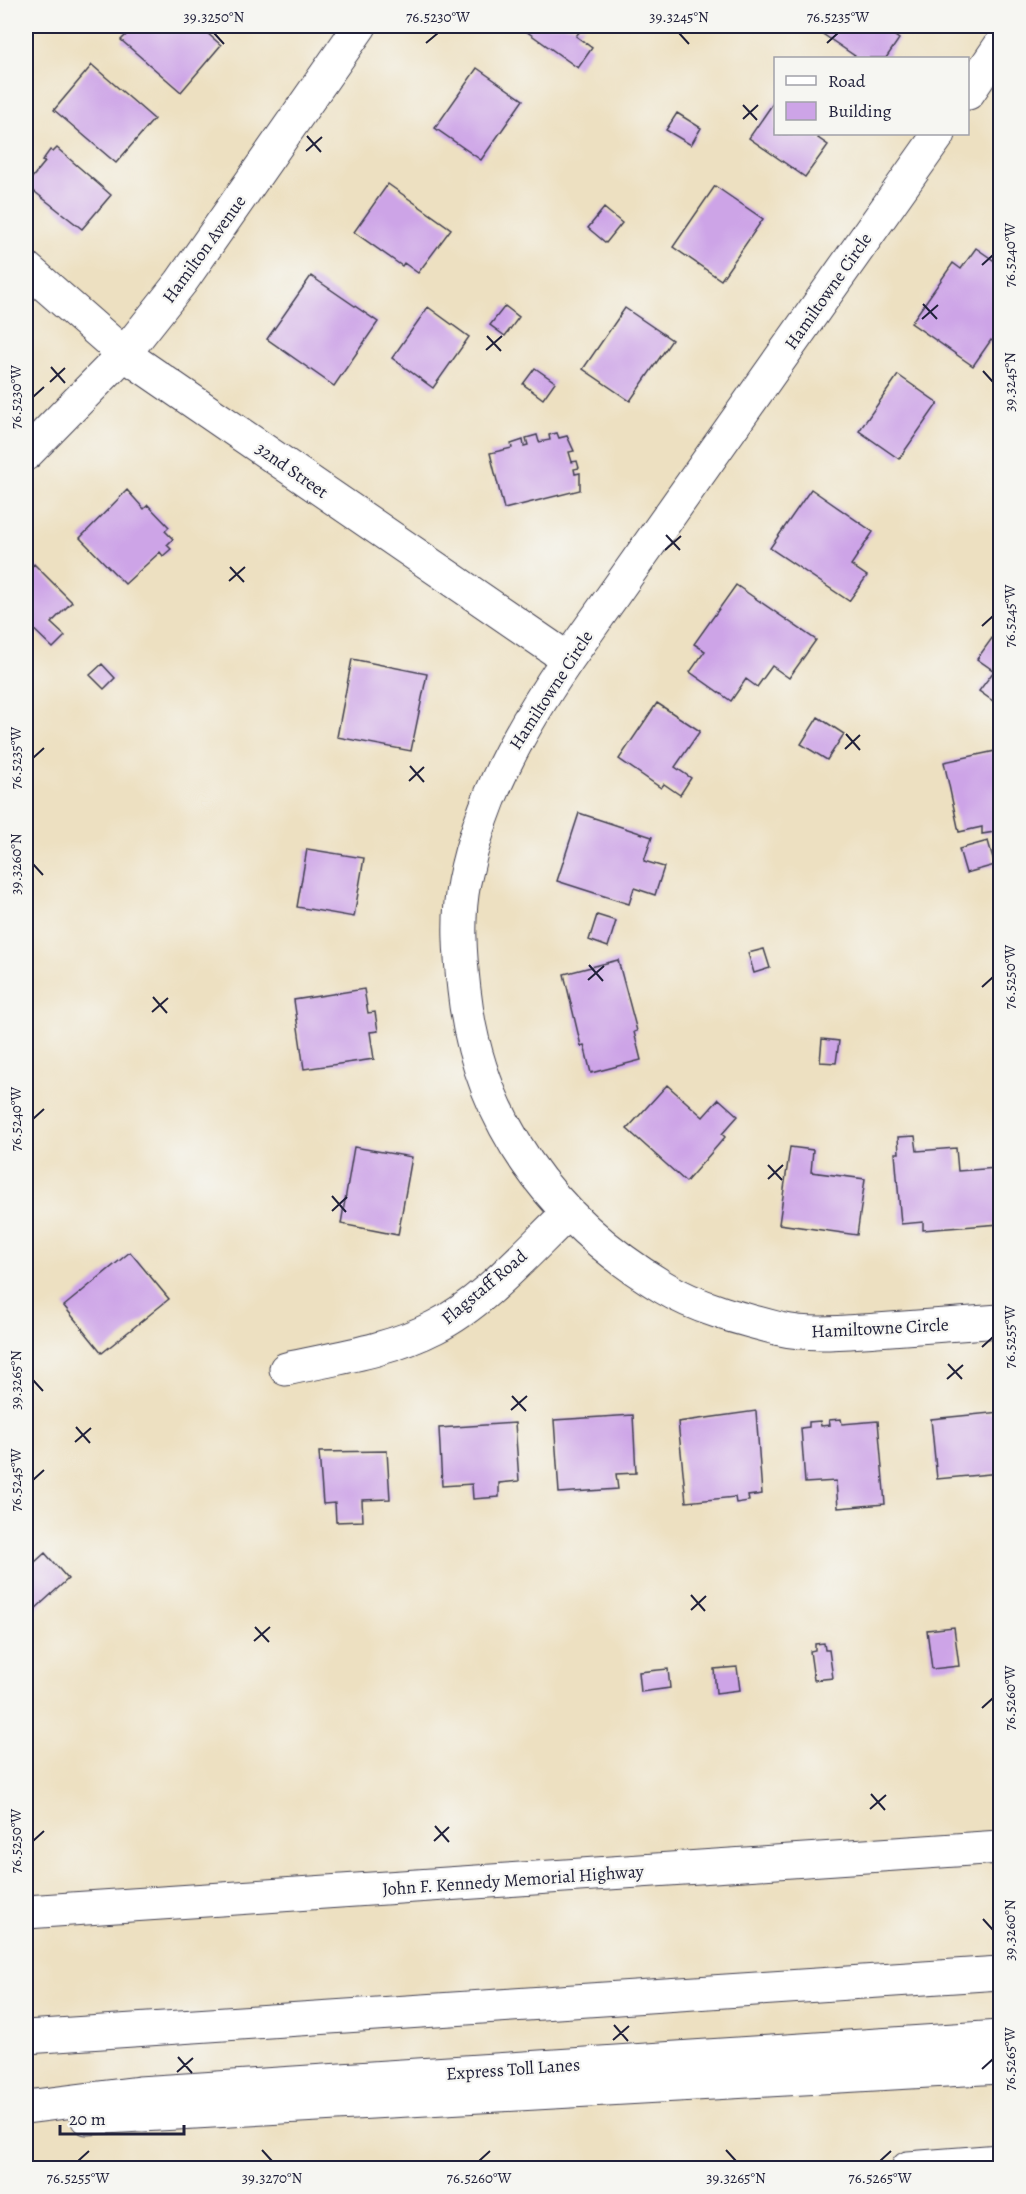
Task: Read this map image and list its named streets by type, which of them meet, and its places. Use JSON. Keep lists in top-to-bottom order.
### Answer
{
  "streets": {
    "main road": [
      "Hamilton Avenue",
      "Hamiltowne Circle",
      "32nd Street",
      "Flagstaff Road",
      "John F. Kennedy Memorial Highway",
      "Express Toll Lanes"
    ]
  },
  "crossings": [
    ["Hamilton Avenue", "32nd Street"],
    ["Hamiltowne Circle", "32nd Street"],
    ["Hamiltowne Circle", "Flagstaff Road"]
  ],
  "legend": ["Road", "Building"],
  "scale_bar": "20 m",
  "coordinates": [
    "39.3250°N",
    "76.5230°W",
    "39.3245°N",
    "76.5235°W",
    "76.5240°W",
    "76.5245°W",
    "39.3260°N",
    "76.5250°W",
    "76.5255°W",
    "39.3265°N",
    "76.5260°W",
    "76.5265°W",
    "39.3270°N"
  ]
}
